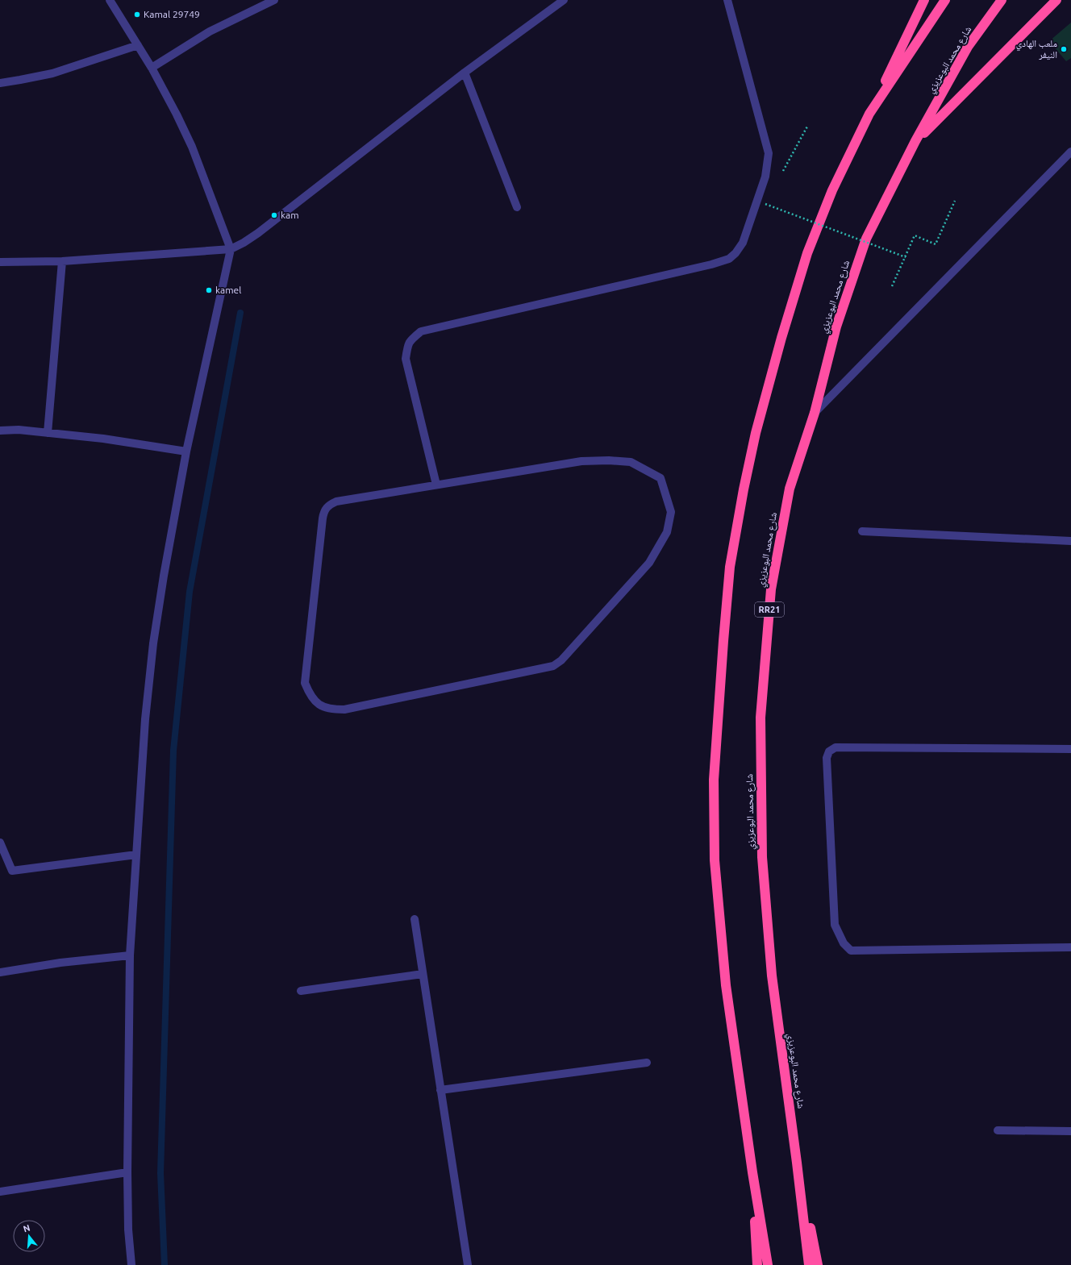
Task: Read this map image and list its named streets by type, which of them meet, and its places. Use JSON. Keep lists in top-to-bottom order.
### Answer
{
  "streets": {
    "highway": ["شارع محمد البوعزيزي", "RR21"]
  },
  "places": [
    "Kamal 29749",
    "ملعب الهادي النيفر",
    "kam",
    "kamel"
  ],
  "north": "top"
}
